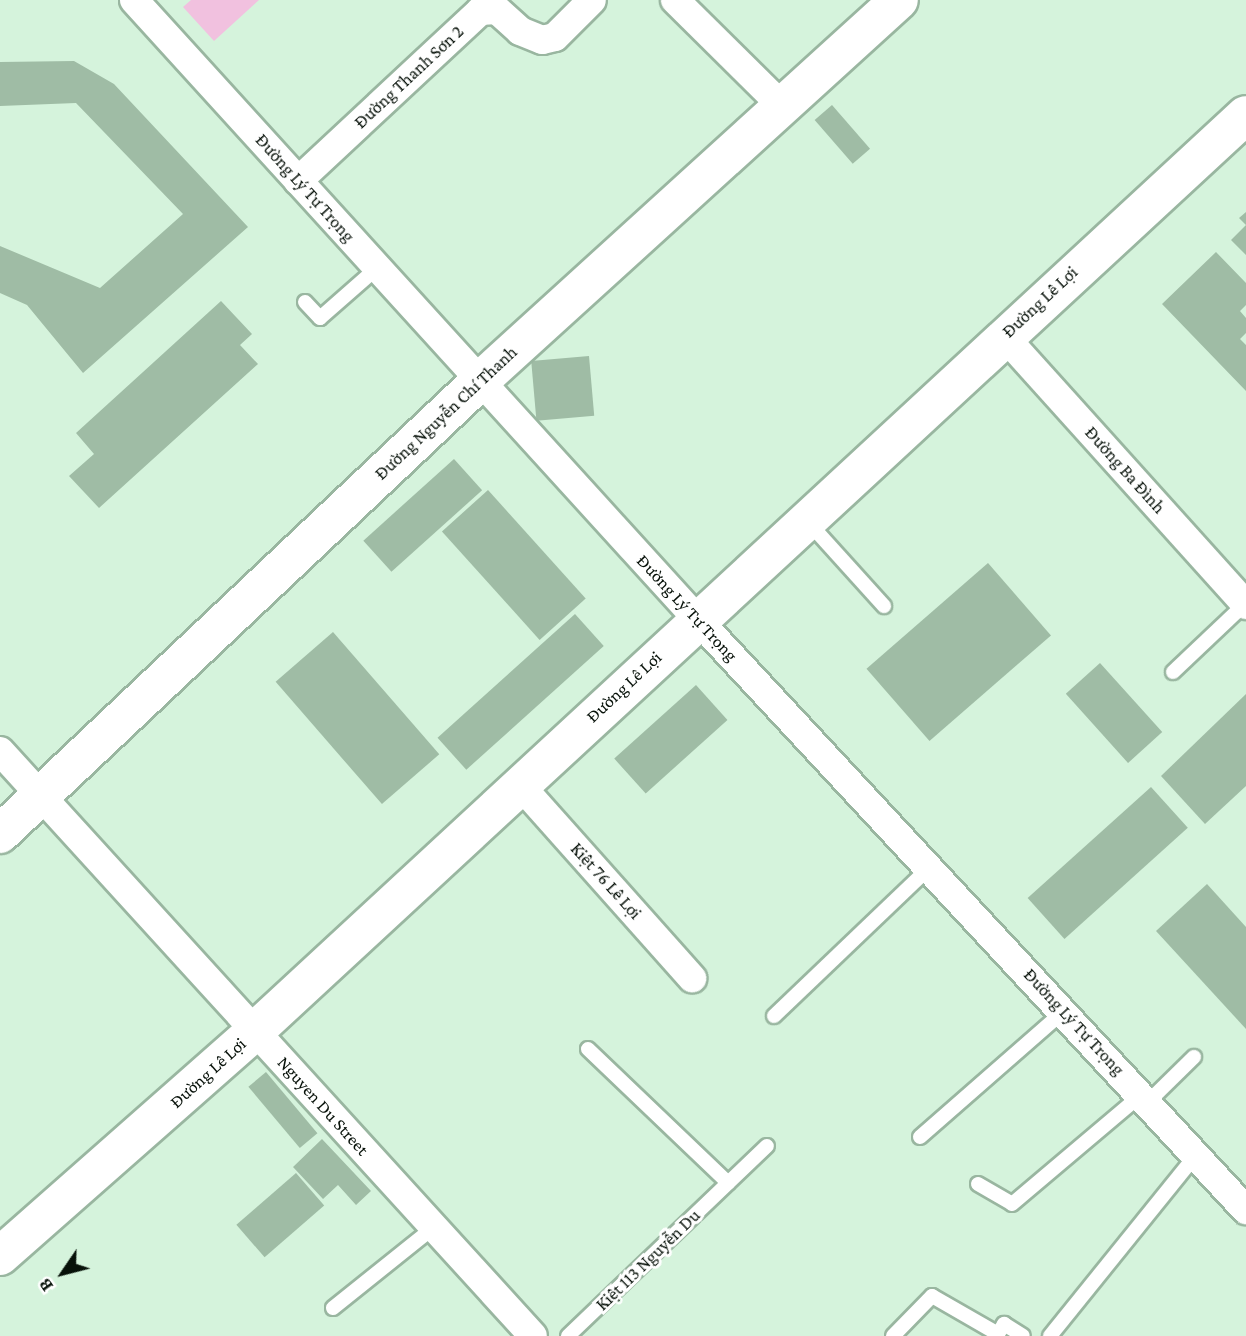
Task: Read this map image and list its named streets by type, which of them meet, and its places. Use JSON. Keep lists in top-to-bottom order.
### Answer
{
  "streets": {
    "street": [
      "Đường Thanh Sơn 2",
      "Đường Lý Tự Trọng",
      "Đường Lê Lợi",
      "Đường Nguyễn Chí Thanh",
      "Đường Ba Đình",
      "Kiệt 76 Lê Lợi",
      "Nguyen Du Street"
    ],
    "lane": ["Kiệt 113 Nguyễn Du"]
  },
  "crossings": [
    ["Đường Thanh Sơn 2", "Đường Lý Tự Trọng"],
    ["Đường Lý Tự Trọng", "Đường Lê Lợi"],
    ["Đường Lý Tự Trọng", "Đường Nguyễn Chí Thanh"],
    ["Đường Lê Lợi", "Đường Ba Đình"],
    ["Đường Lê Lợi", "Kiệt 76 Lê Lợi"],
    ["Đường Lê Lợi", "Nguyen Du Street"],
    ["Đường Nguyễn Chí Thanh", "Nguyen Du Street"]
  ],
  "north": "bottom left"
}
